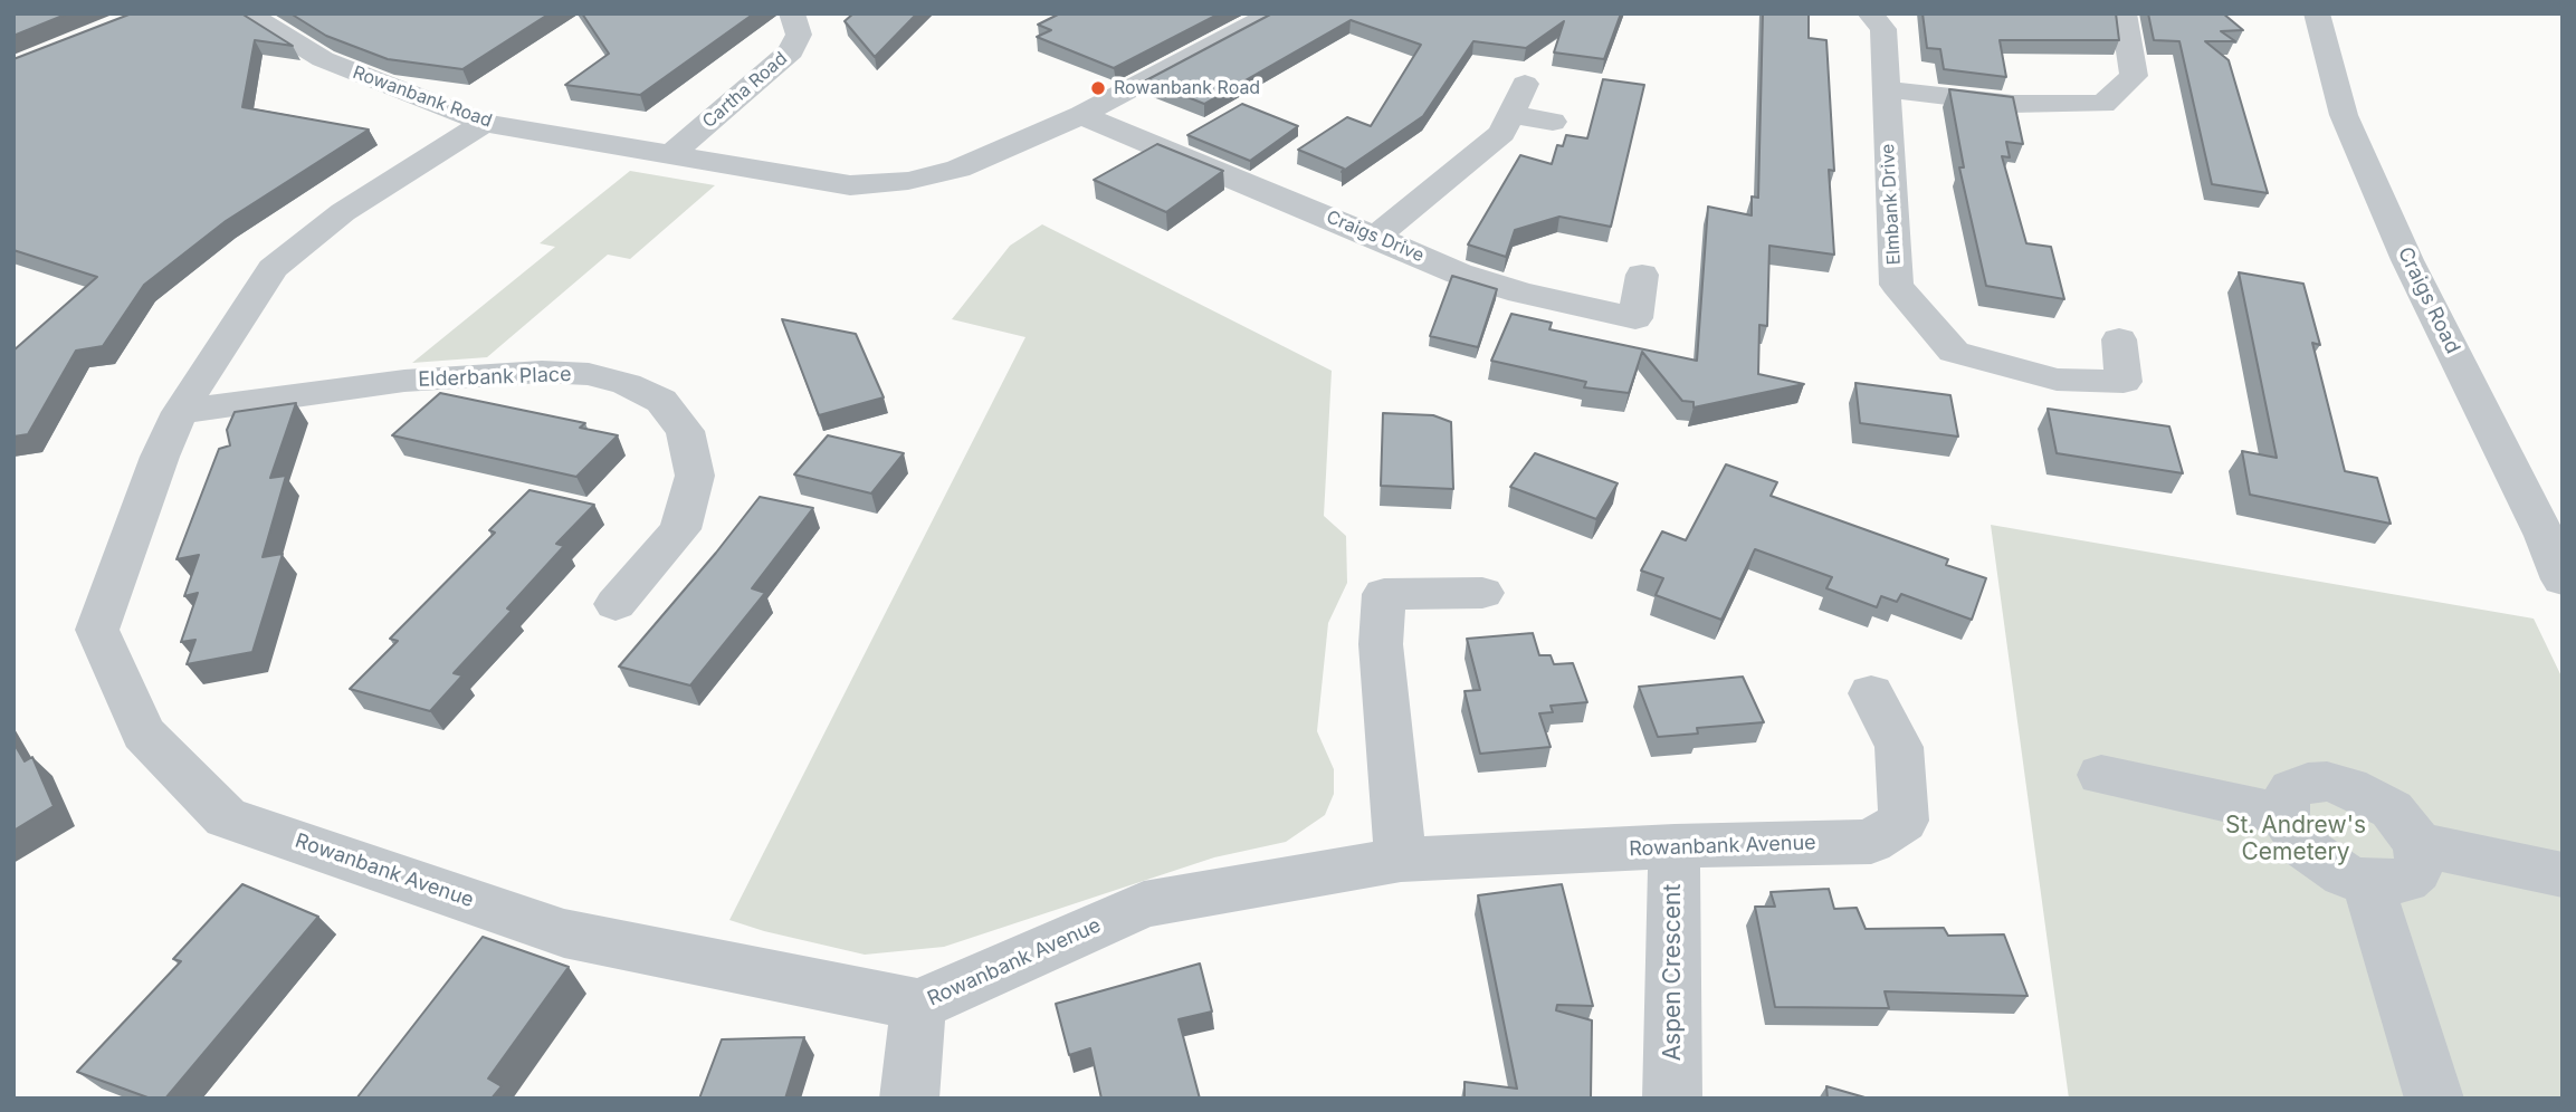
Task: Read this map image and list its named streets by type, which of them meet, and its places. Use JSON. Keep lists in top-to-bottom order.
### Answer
{
  "streets": {
    "street": [
      "Cartha Road",
      "Rowanbank Road",
      "Elmbank Drive",
      "Craigs Drive",
      "Craigs Road",
      "Elderbank Place",
      "Rowanbank Avenue",
      "Aspen Crescent"
    ]
  },
  "crossings": [
    ["Cartha Road", "Rowanbank Road"],
    ["Rowanbank Road", "Craigs Drive"],
    ["Rowanbank Road", "Rowanbank Avenue"],
    ["Elderbank Place", "Rowanbank Avenue"],
    ["Rowanbank Avenue", "Aspen Crescent"]
  ],
  "parks": ["St. Andrew's Cemetery"],
  "places": ["Rowanbank Road"]
}
